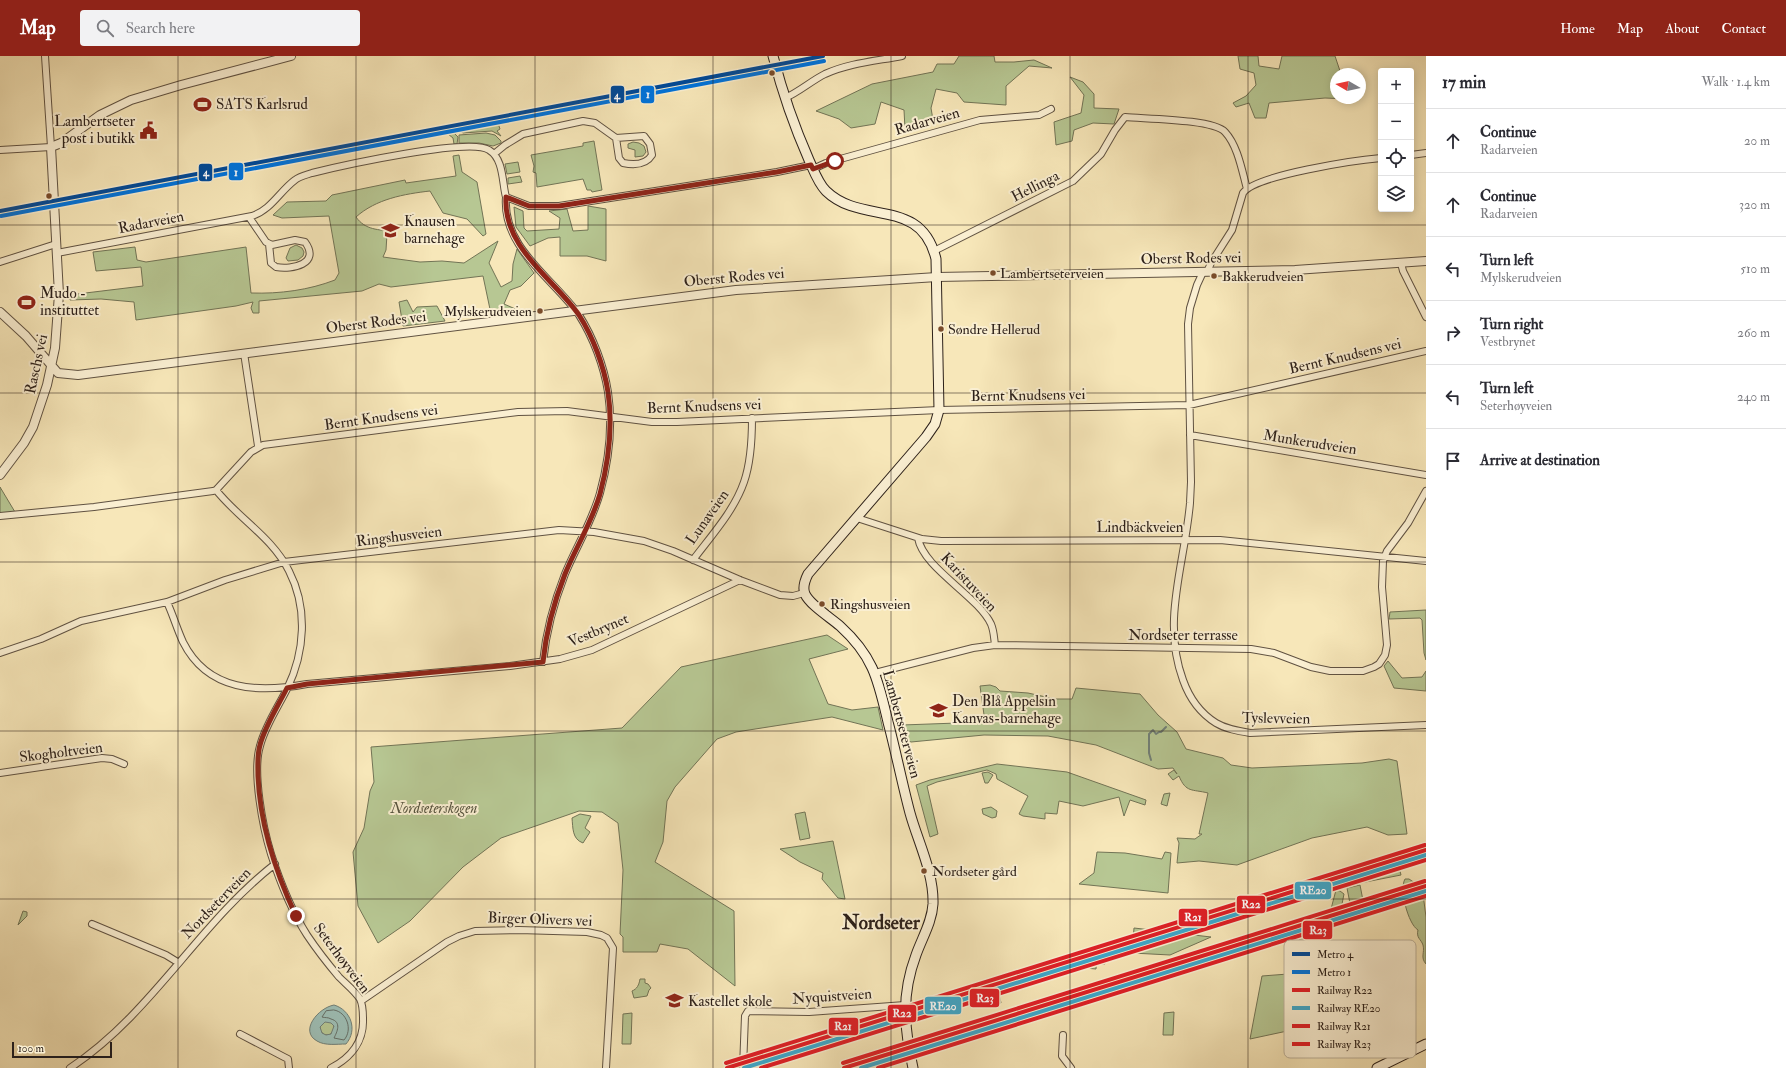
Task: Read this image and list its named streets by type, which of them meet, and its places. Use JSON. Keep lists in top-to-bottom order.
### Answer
{
  "streets": {
    "main road": ["Lambertseterveien"],
    "street": [
      "Radarveien",
      "Hellinga",
      "Oberst Rodes vei",
      "Bernt Knudsens vei",
      "Raschs vei",
      "Munkerudveien",
      "Lunaveien",
      "Lindbäckveien",
      "Ringshusveien",
      "Karistuveien",
      "Vestbrynet",
      "Nordseter terrasse",
      "Tyslevveien",
      "Skogholtveien",
      "Nordseterveien",
      "Birger Olivers vei",
      "Seterhøyveien",
      "Nyquistveien"
    ]
  },
  "crossings": [
    ["Radarveien", "Raschs vei"],
    ["Oberst Rodes vei", "Raschs vei"],
    ["Bernt Knudsens vei", "Lunaveien"],
    ["Lunaveien", "Ringshusveien"],
    ["Lindbäckveien", "Karistuveien"],
    ["Lindbäckveien", "Nordseter terrasse"],
    ["Ringshusveien", "Vestbrynet"],
    ["Ringshusveien", "Lambertseterveien"],
    ["Ringshusveien", "Seterhøyveien"],
    ["Karistuveien", "Nordseter terrasse"],
    ["Vestbrynet", "Seterhøyveien"],
    ["Nordseter terrasse", "Tyslevveien"],
    ["Nordseter terrasse", "Lambertseterveien"],
    ["Lambertseterveien", "Nyquistveien"],
    ["Nordseterveien", "Seterhøyveien"],
    ["Birger Olivers vei", "Seterhøyveien"]
  ],
  "districts": ["Nordseter"],
  "parks": ["Nordseterskogen"],
  "places": {
    "sports": ["SATS Karlsrud", "Mudo - instituttet"],
    "public building": ["Lambertseter post i butikk"],
    "school or university": ["Knausen barnehage", "Den Blå Appelsin Kanvas-barnehage", "Kastellet skole"],
    "other": [
      "Lambertseterveien",
      "Bakkerudveien",
      "Mylskerudveien",
      "Søndre Hellerud",
      "Ringshusveien",
      "Nordseter gård"
    ]
  },
  "lines": [
    "metro line 4",
    "metro line 1",
    "rail line R21",
    "rail line R22",
    "rail line RE20",
    "rail line R23"
  ],
  "legend": [
    "Metro 4",
    "Metro 1",
    "Railway R22",
    "Railway RE20",
    "Railway R21",
    "Railway R23"
  ],
  "scale_bar": "100 m",
  "north": "left",
  "page": {
    "header": "Map",
    "search": "Search here",
    "nav": [
      "Home",
      "Map",
      "About",
      "Contact"
    ],
    "heading": ["17 min", "Walk · 1.4 km"],
    "map_buttons": ["+", "−"],
    "list": [
      ["Continue", "Radarveien", "20 m"],
      ["Continue", "Radarveien", "320 m"],
      ["Turn left", "Mylskerudveien", "510 m"],
      ["Turn right", "Vestbrynet", "260 m"],
      ["Turn left", "Seterhøyveien", "240 m"],
      "Arrive at destination"
    ],
    "scale": "100 m"
  }
}
